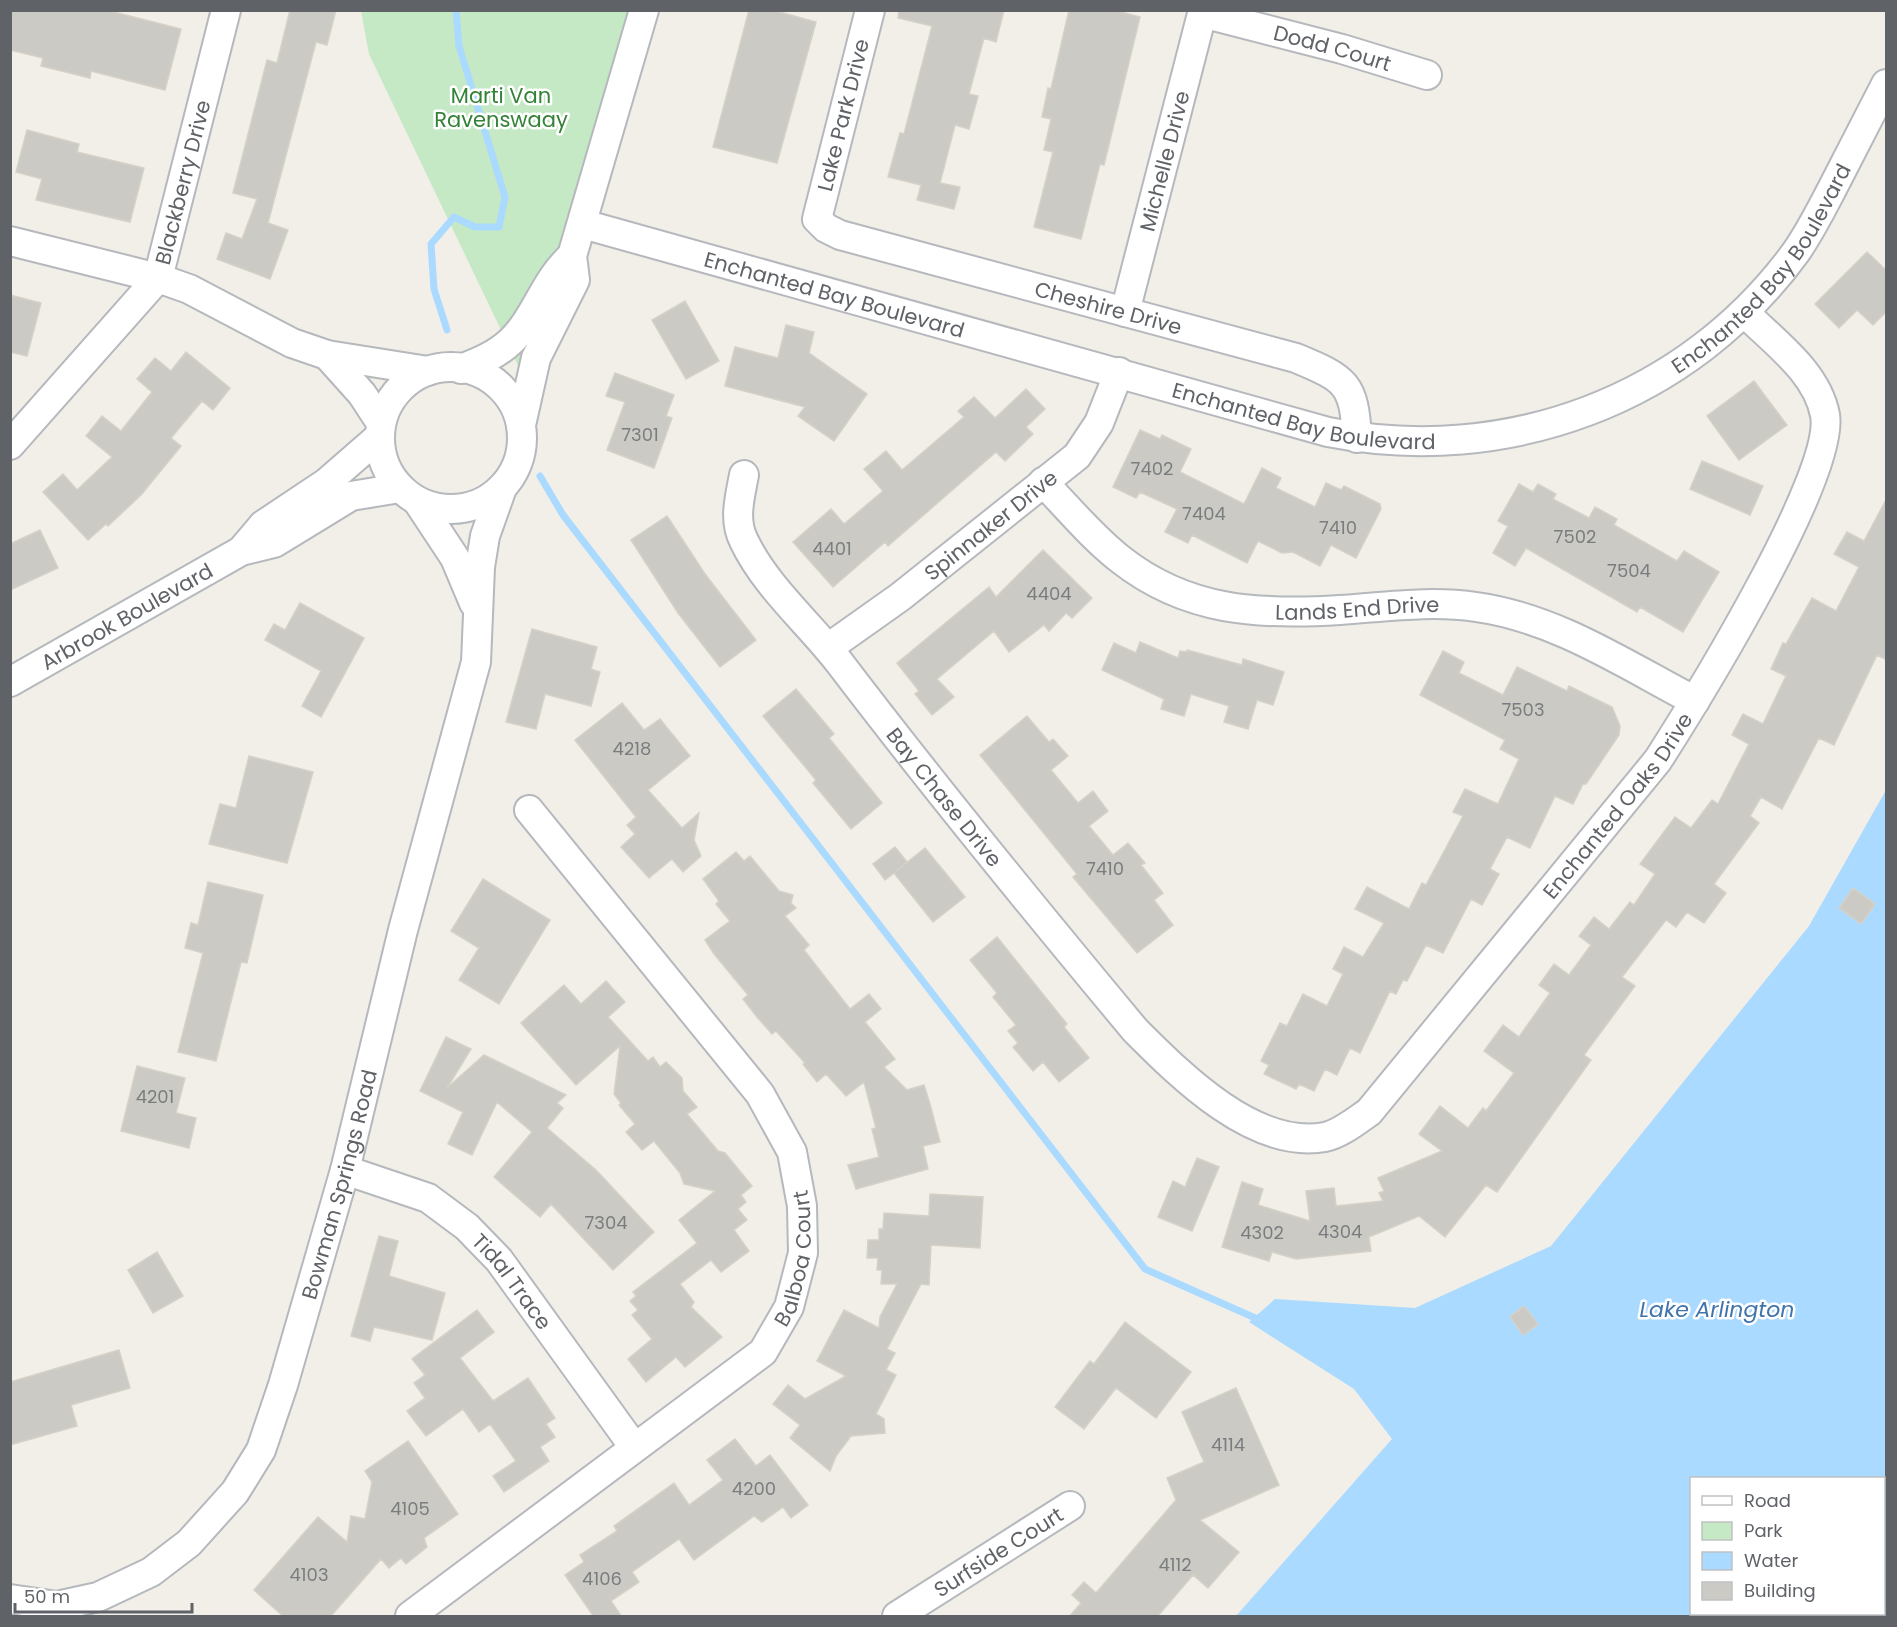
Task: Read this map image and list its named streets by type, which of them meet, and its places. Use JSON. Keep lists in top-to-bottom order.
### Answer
{
  "streets": {
    "street": [
      "Dodd Court",
      "Lake Park Drive",
      "Michelle Drive",
      "Blackberry Drive",
      "Enchanted Bay Boulevard",
      "Cheshire Drive",
      "Spinnaker Drive",
      "Lands End Drive",
      "Arbrook Boulevard",
      "Bay Chase Drive",
      "Enchanted Oaks Drive",
      "Bowman Springs Road",
      "Balboa Court",
      "Tidal Trace",
      "Surfside Court"
    ]
  },
  "crossings": [
    ["Dodd Court", "Michelle Drive"],
    ["Lake Park Drive", "Cheshire Drive"],
    ["Michelle Drive", "Cheshire Drive"],
    ["Enchanted Bay Boulevard", "Cheshire Drive"],
    ["Enchanted Bay Boulevard", "Spinnaker Drive"],
    ["Enchanted Bay Boulevard", "Enchanted Oaks Drive"],
    ["Spinnaker Drive", "Lands End Drive"],
    ["Spinnaker Drive", "Bay Chase Drive"],
    ["Lands End Drive", "Enchanted Oaks Drive"],
    ["Arbrook Boulevard", "Bowman Springs Road"],
    ["Bay Chase Drive", "Enchanted Oaks Drive"],
    ["Bowman Springs Road", "Tidal Trace"],
    ["Balboa Court", "Tidal Trace"]
  ],
  "water": ["Lake Arlington"],
  "parks": ["Marti Van Ravenswaay"],
  "house_numbers": [
    "7301",
    "7402",
    "7404",
    "7410",
    "7502",
    "4401",
    "7504",
    "4404",
    "7503",
    "4218",
    "7410",
    "4201",
    "7304",
    "4304",
    "4302",
    "4114",
    "4200",
    "4105",
    "4112",
    "4103",
    "4106"
  ],
  "legend": [
    "Road",
    "Park",
    "Water",
    "Building"
  ],
  "scale_bar": "50 m"
}
